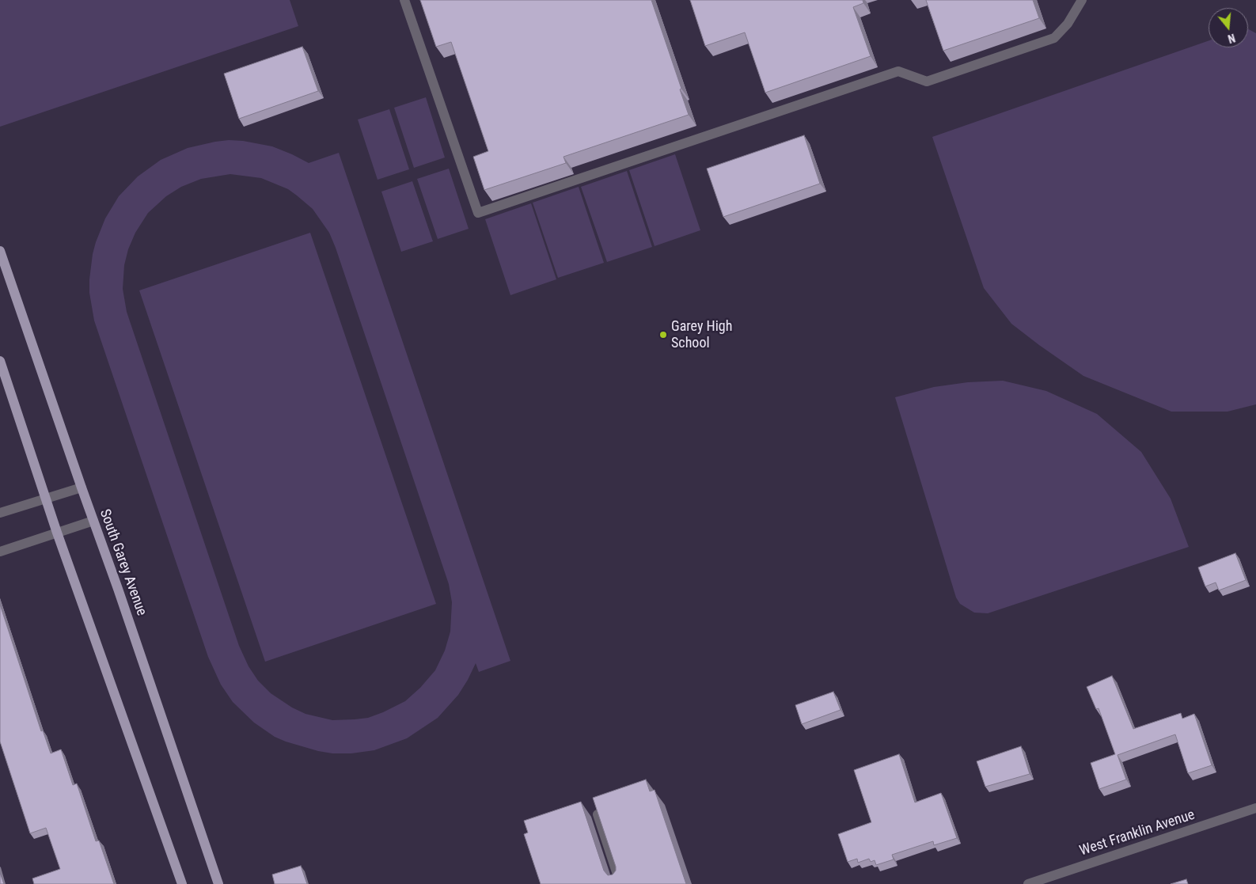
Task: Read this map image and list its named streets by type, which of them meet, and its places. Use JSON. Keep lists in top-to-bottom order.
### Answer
{
  "streets": {
    "main road": ["South Garey Avenue"],
    "street": ["West Franklin Avenue"]
  },
  "places": ["Garey High School"],
  "north": "bottom"
}
